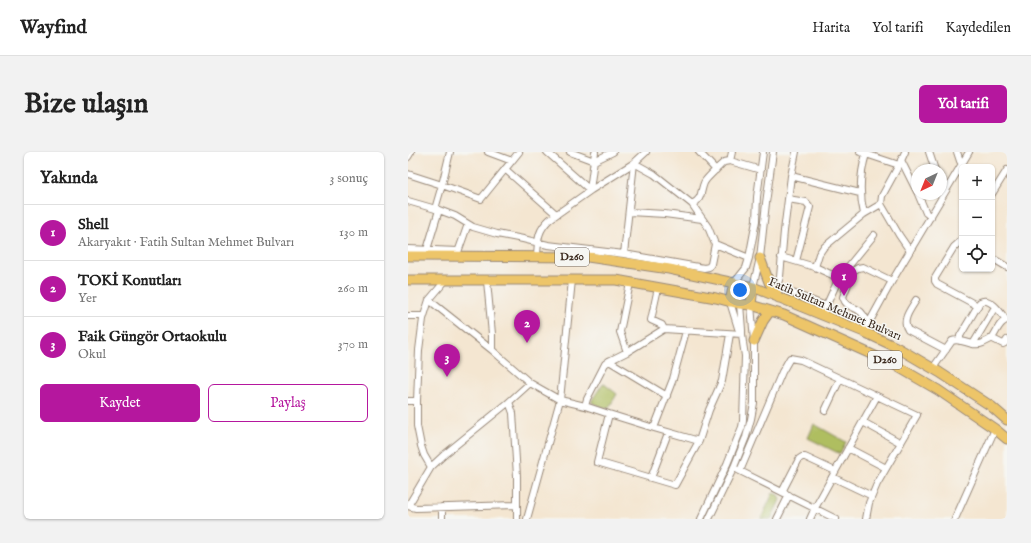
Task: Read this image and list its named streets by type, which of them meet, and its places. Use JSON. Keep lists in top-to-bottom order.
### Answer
{
  "streets": {
    "highway": ["D260", "Fatih Sultan Mehmet Bulvarı"]
  },
  "crossings": [
    ["D260", "Fatih Sultan Mehmet Bulvarı"]
  ],
  "north": "bottom left",
  "page": {
    "header": "Wayfind",
    "nav": ["Harita", "Yol tarifi", "Kaydedilen"],
    "buttons": [
      "Yol tarifi",
      ["Kaydet", "Paylaş"]
    ],
    "title": "Bize ulaşın",
    "heading": ["Yakında", "3 sonuç"],
    "map_buttons": ["+", "−"],
    "list": [
      {
        "mark": "1",
        "name": "Shell",
        "note": "Akaryakıt · Fatih Sultan Mehmet Bulvarı",
        "value": "130 m"
      },
      {
        "mark": "2",
        "name": "TOKİ Konutları",
        "note": "Yer",
        "value": "260 m"
      },
      {
        "mark": "3",
        "name": "Faik Güngör Ortaokulu",
        "note": "Okul",
        "value": "370 m"
      }
    ],
    "pins": ["1", "2", "3"]
  }
}
